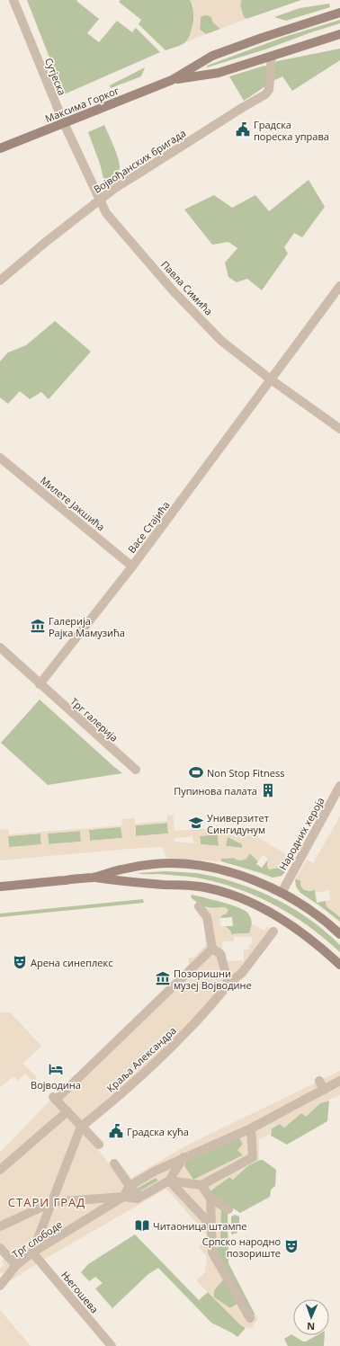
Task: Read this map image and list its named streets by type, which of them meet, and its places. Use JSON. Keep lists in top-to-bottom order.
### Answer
{
  "streets": {
    "main road": ["Максима Горког"],
    "street": [
      "Сутјеска",
      "Војвођанских бригада",
      "Павла Симића",
      "Милете Јакшића",
      "Васе Стајића",
      "Трг галерија",
      "Народних хероја",
      "Краља Александра",
      "Трг слободе",
      "Његошева"
    ]
  },
  "crossings": [
    ["Сутјеска", "Максима Горког"],
    ["Сутјеска", "Војвођанских бригада"],
    ["Сутјеска", "Павла Симића"],
    ["Максима Горког", "Војвођанских бригада"],
    ["Војвођанских бригада", "Павла Симића"],
    ["Павла Симића", "Васе Стајића"],
    ["Милете Јакшића", "Васе Стајића"],
    ["Васе Стајића", "Трг галерија"],
    ["Трг слободе", "Његошева"]
  ],
  "districts": ["СТАРИ ГРАД"],
  "places": {
    "public building": ["Градска пореска управа", "Градска кућа"],
    "museum": ["Галерија Рајка Мамузића", "Позоришни музеј Војводине"],
    "sports": ["Non Stop Fitness"],
    "building": ["Пупинова палата"],
    "school or university": ["Универзитет Сингидунум"],
    "theatre": ["Арена синеплекс", "Српско народно позориште"],
    "hotel": ["Војводина"],
    "library": ["Читаоница штампе"]
  },
  "north": "bottom"
}
